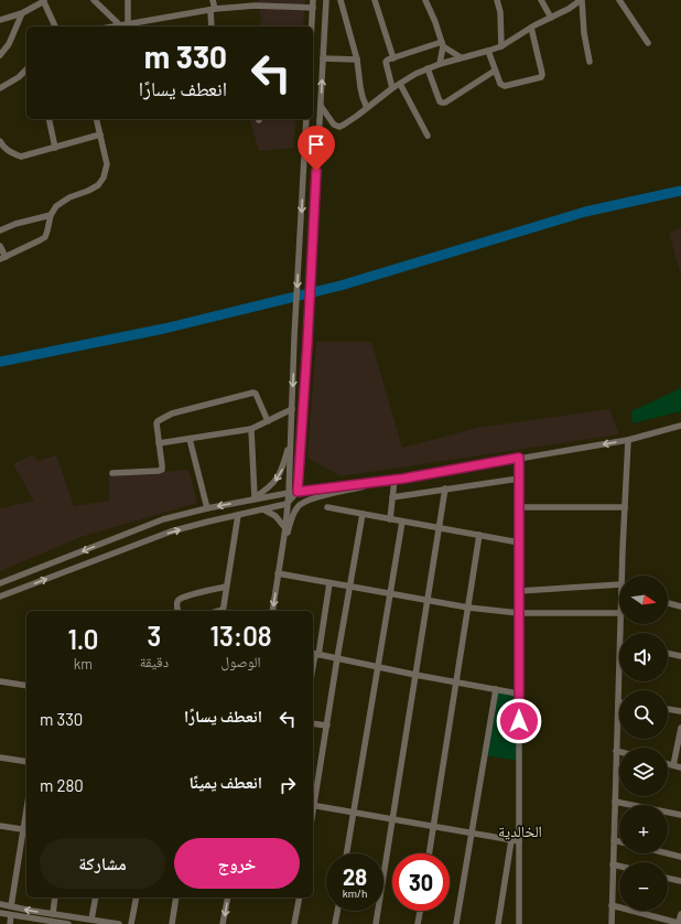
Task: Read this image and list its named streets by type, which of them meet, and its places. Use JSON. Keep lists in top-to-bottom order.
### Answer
{
  "districts": ["الخالدية"],
  "north": "right",
  "page": {
    "turn": ["330 m", "انعطف يسارًا"],
    "map_buttons": ["+", "−"],
    "eta": [
      "13:08",
      "الوصول",
      "3",
      "دقيقة",
      "1.0",
      "km"
    ],
    "list": [
      {
        "name": "انعطف يسارًا",
        "value": "330 m"
      },
      {
        "name": "انعطف يمينًا",
        "value": "280 m"
      }
    ],
    "buttons": ["خروج", "مشاركة"],
    "speed": "28 km/h",
    "limit": "30"
  }
}
